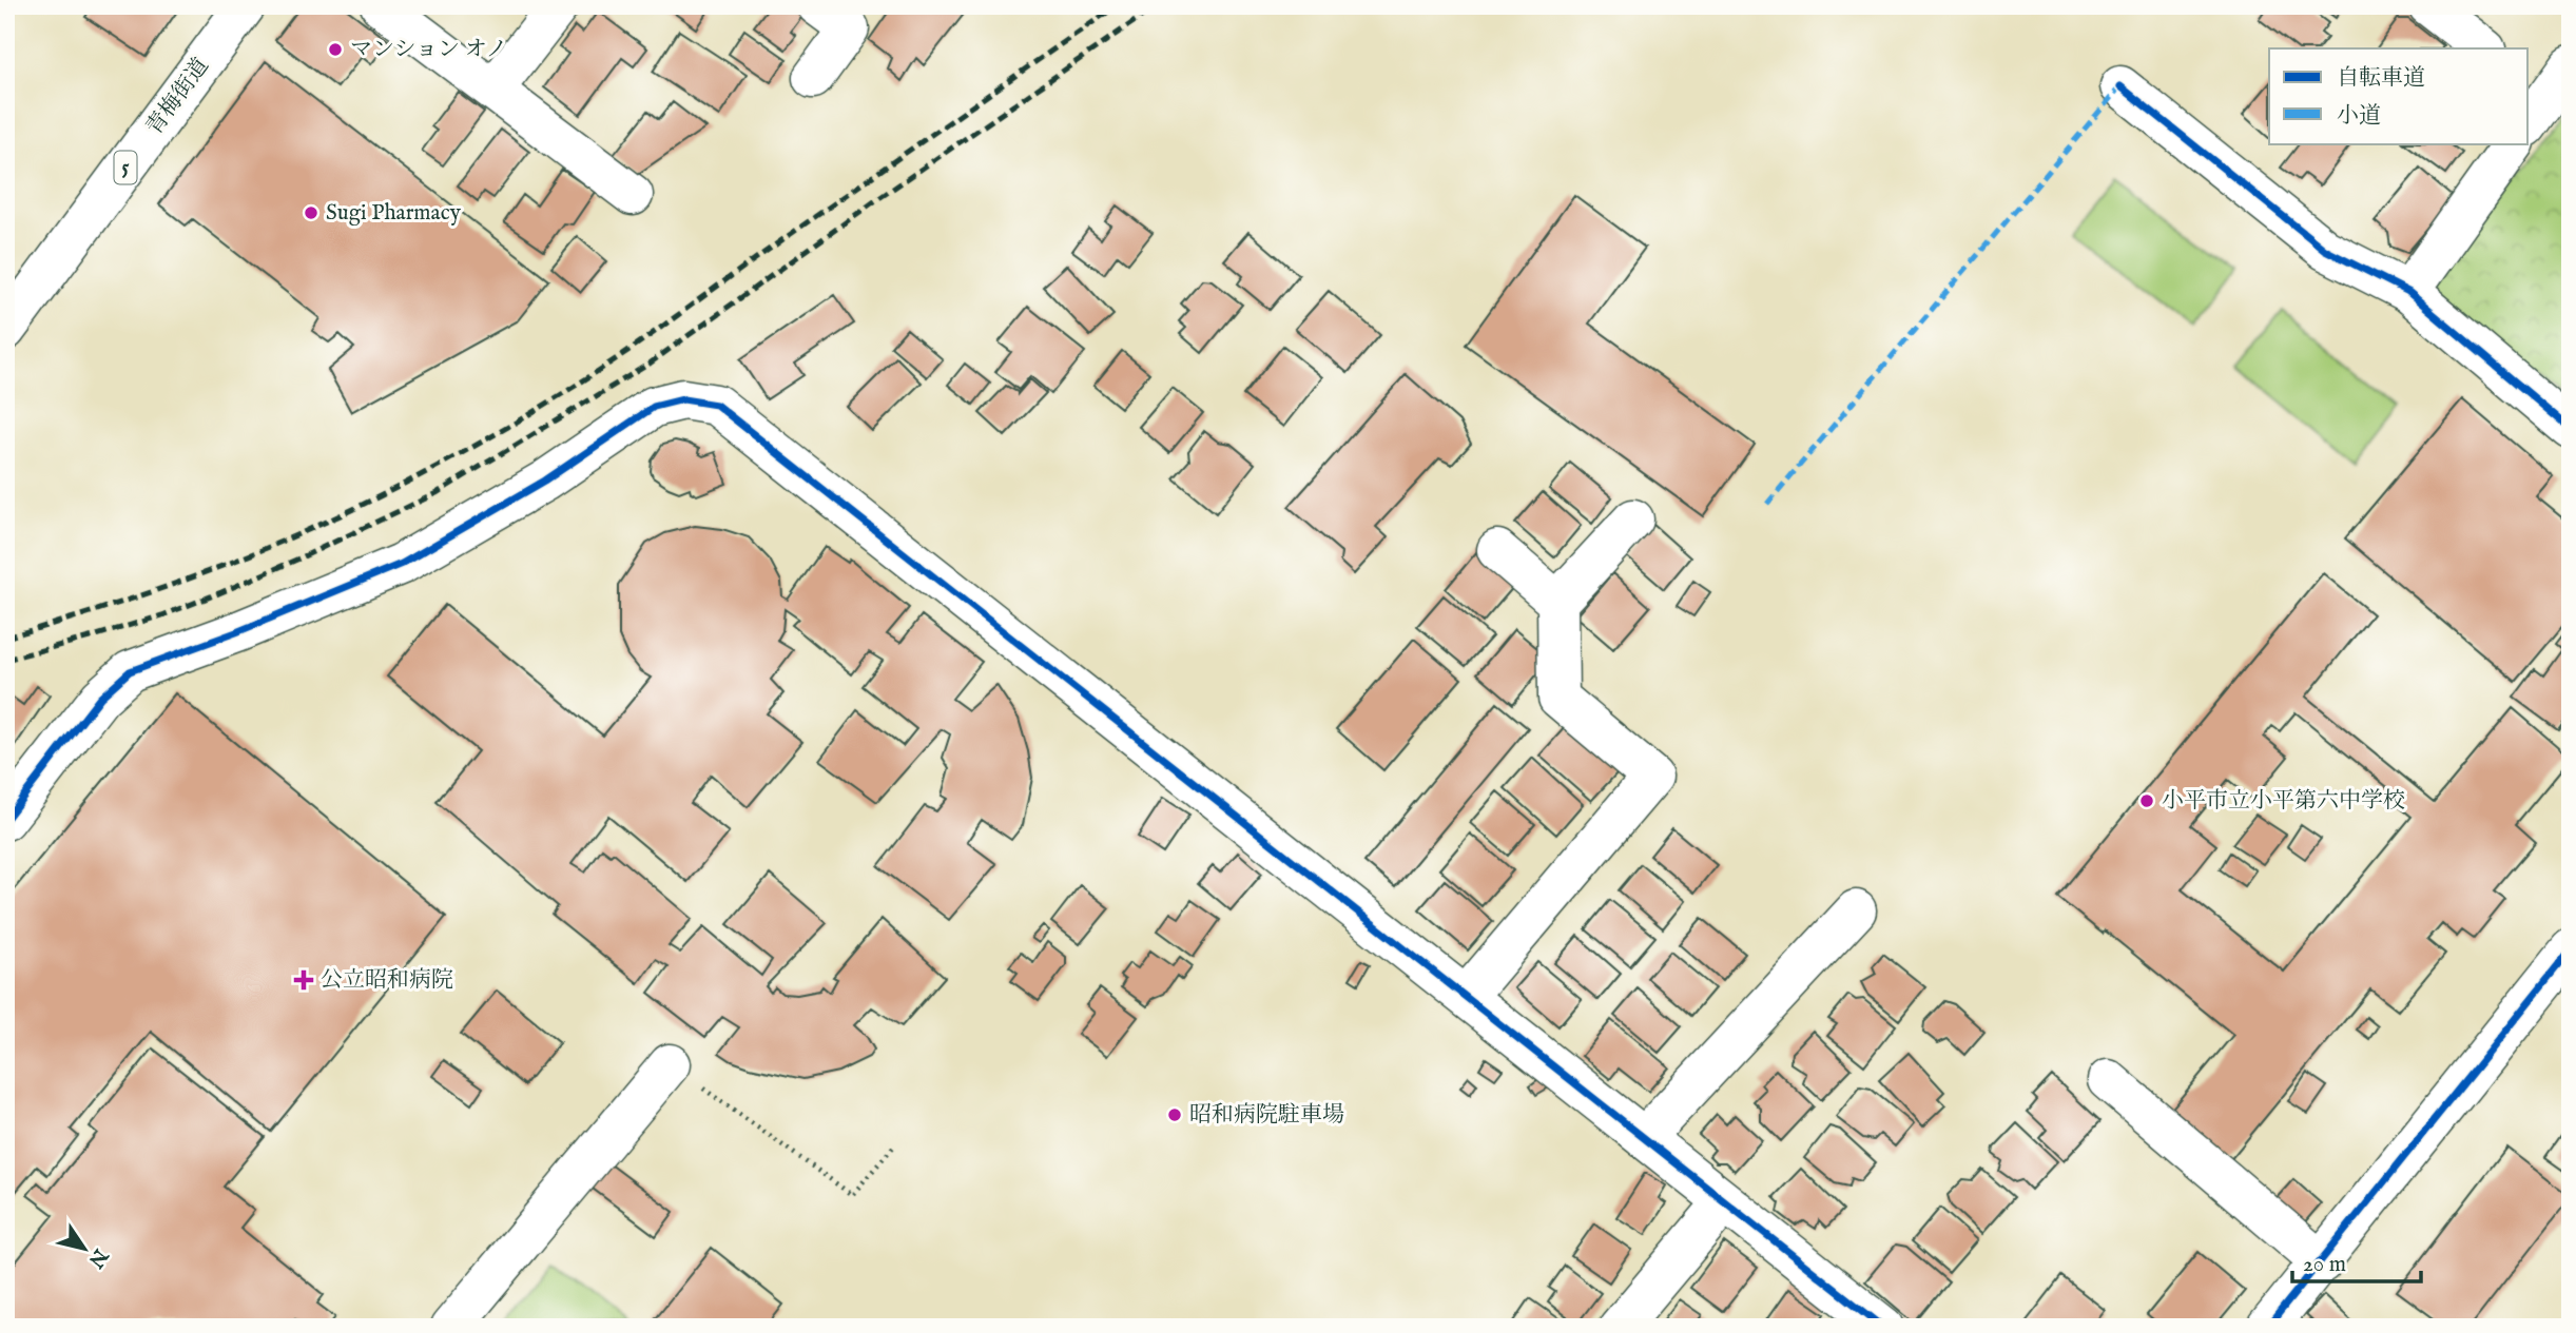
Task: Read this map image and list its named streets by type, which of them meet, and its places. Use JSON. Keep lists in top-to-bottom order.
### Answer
{
  "streets": {
    "street": ["青梅街道", "5"]
  },
  "places": {
    "other": [
      "マンション オノ",
      "Sugi Pharmacy",
      "小平市立小平第六中学校",
      "昭和病院駐車場"
    ],
    "health": ["公立昭和病院"]
  },
  "legend": ["自転車道", "小道"],
  "scale_bar": "20 m",
  "north": "bottom right"
}
